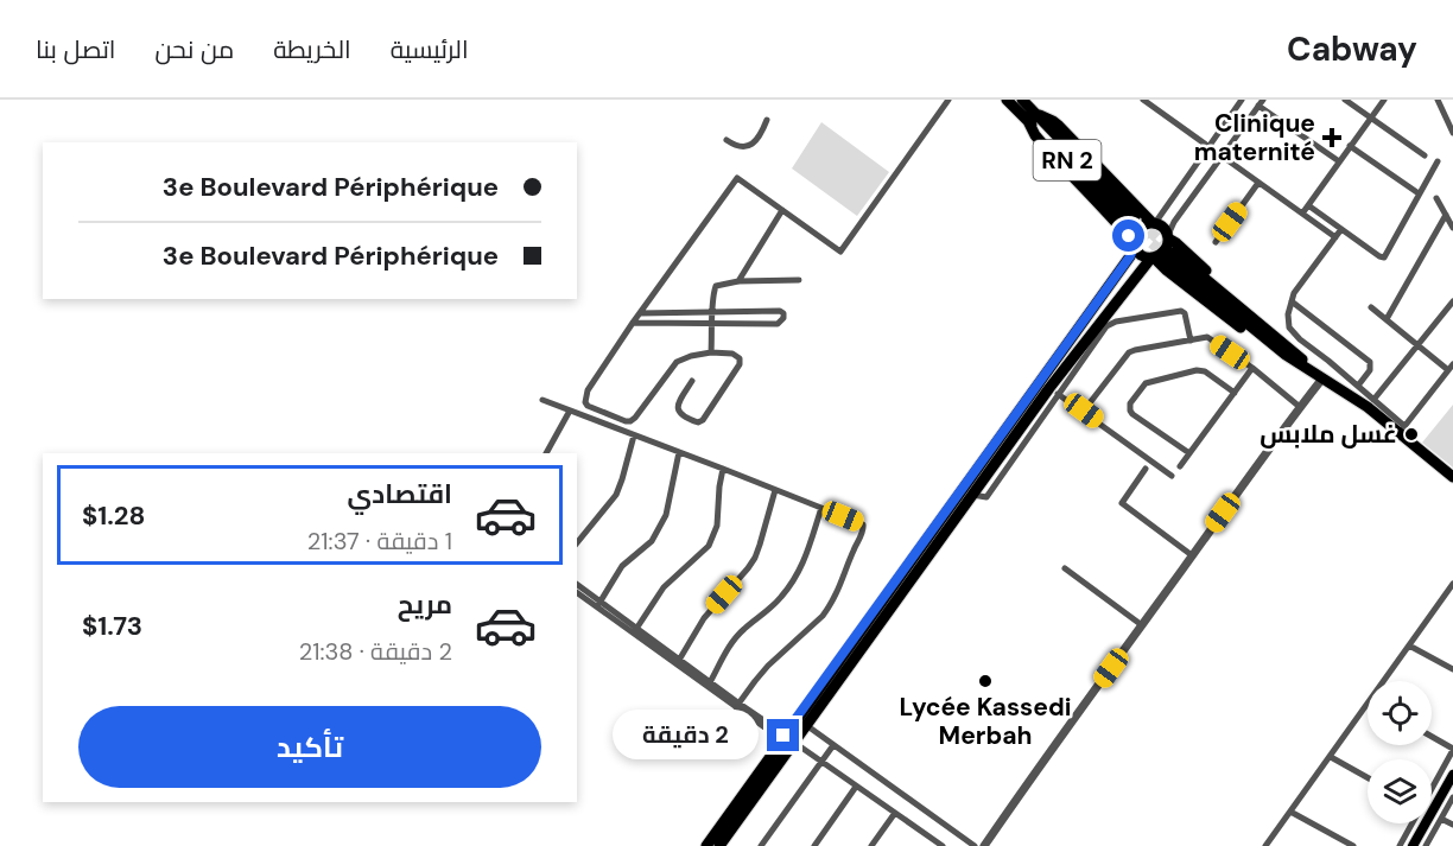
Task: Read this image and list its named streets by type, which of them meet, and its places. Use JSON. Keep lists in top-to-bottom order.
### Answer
{
  "streets": {
    "highway": ["RN 2"]
  },
  "places": {
    "health": ["Clinique maternité"],
    "other": ["غسل ملابس", "Lycée Kassedi Merbah"]
  },
  "page": {
    "header": "Cabway",
    "nav": [
      "الرئيسية",
      "الخريطة",
      "من نحن",
      "اتصل بنا"
    ],
    "banner": ["3e Boulevard Périphérique", "3e Boulevard Périphérique"],
    "list": [
      {
        "name": "اقتصادي",
        "note": "1 دقيقة · 21:37",
        "value": "$1.28"
      },
      {
        "name": "مريح",
        "note": "2 دقيقة · 21:38",
        "value": "$1.73"
      }
    ],
    "buttons": "تأكيد",
    "bubble": "2 دقيقة"
  }
}
